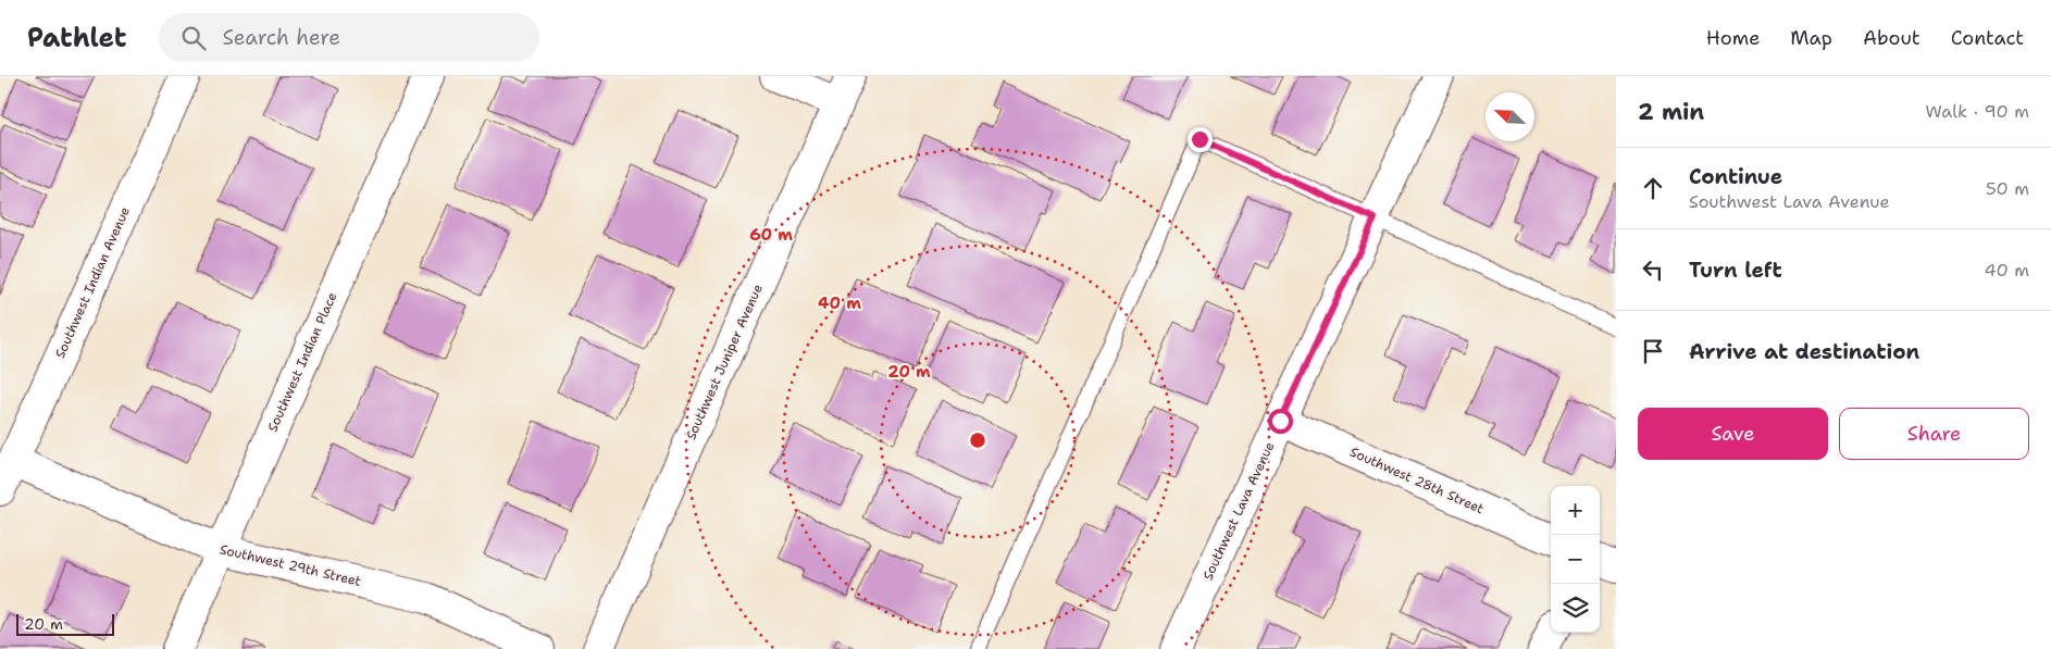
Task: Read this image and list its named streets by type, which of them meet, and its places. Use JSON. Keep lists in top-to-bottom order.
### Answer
{
  "streets": {
    "street": [
      "Southwest Indian Avenue",
      "Southwest Indian Place",
      "Southwest Juniper Avenue",
      "Southwest 28th Street",
      "Southwest Lava Avenue",
      "Southwest 29th Street"
    ]
  },
  "crossings": [
    ["Southwest Indian Avenue", "Southwest 29th Street"],
    ["Southwest Indian Place", "Southwest 29th Street"],
    ["Southwest 28th Street", "Southwest Lava Avenue"]
  ],
  "scale_bar": "20 m",
  "north": "top left",
  "page": {
    "header": "Pathlet",
    "search": "Search here",
    "nav": [
      "Home",
      "Map",
      "About",
      "Contact"
    ],
    "heading": ["2 min", "Walk · 90 m"],
    "list": [
      ["Continue", "Southwest Lava Avenue", "50 m"],
      ["Turn left", "40 m"],
      "Arrive at destination"
    ],
    "buttons": ["Save", "Share"],
    "map_buttons": ["+", "−"],
    "scale": "20 m"
  },
  "rings": ["60 m", "40 m", "20 m"]
}
